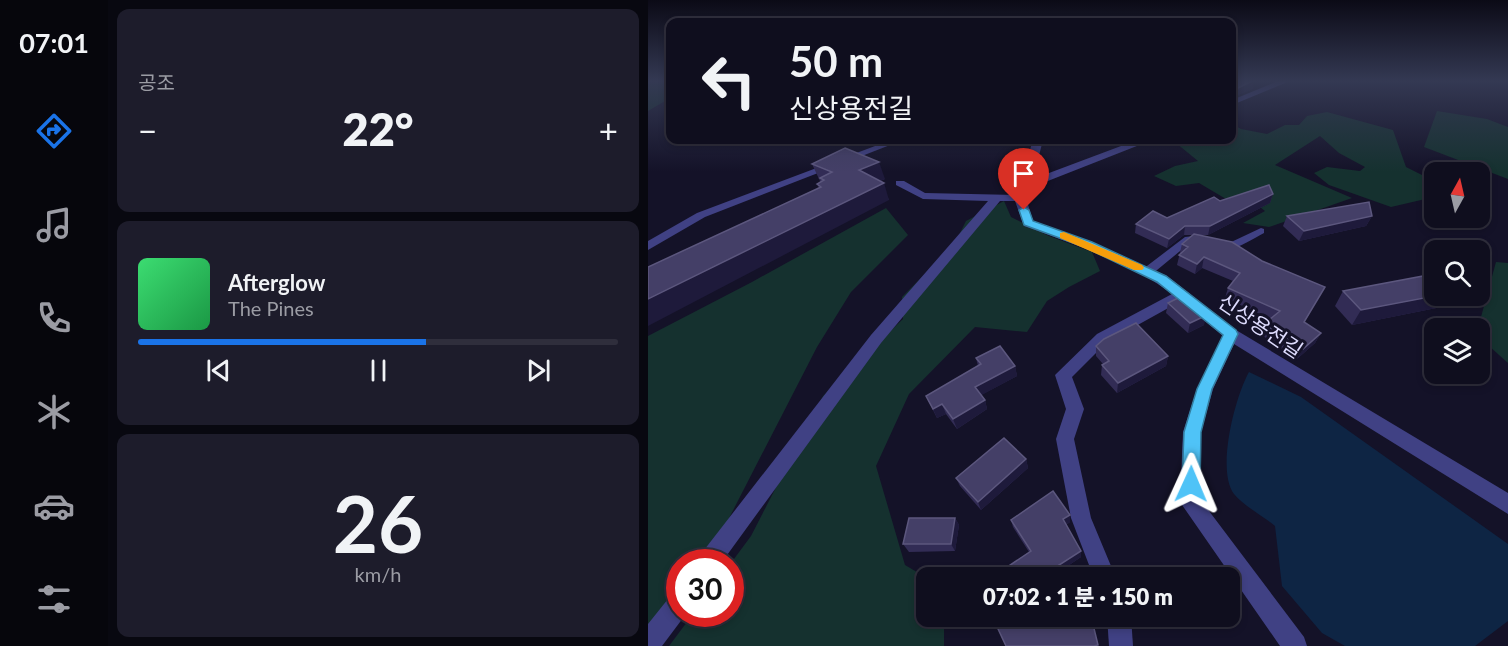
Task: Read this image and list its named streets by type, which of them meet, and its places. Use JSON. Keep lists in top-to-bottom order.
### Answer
{
  "streets": {
    "street": ["신상용전길"]
  },
  "north": "top",
  "page": {
    "tabs": "07:01",
    "tile": [
      "공조",
      ["26", "km/h"]
    ],
    "turn": ["50 m", "신상용전길"],
    "heat": ["−", "22°", "+"],
    "song": ["Afterglow", "The Pines"],
    "limit": "30",
    "trip": "07:02 · 1 분 · 150 m"
  }
}
